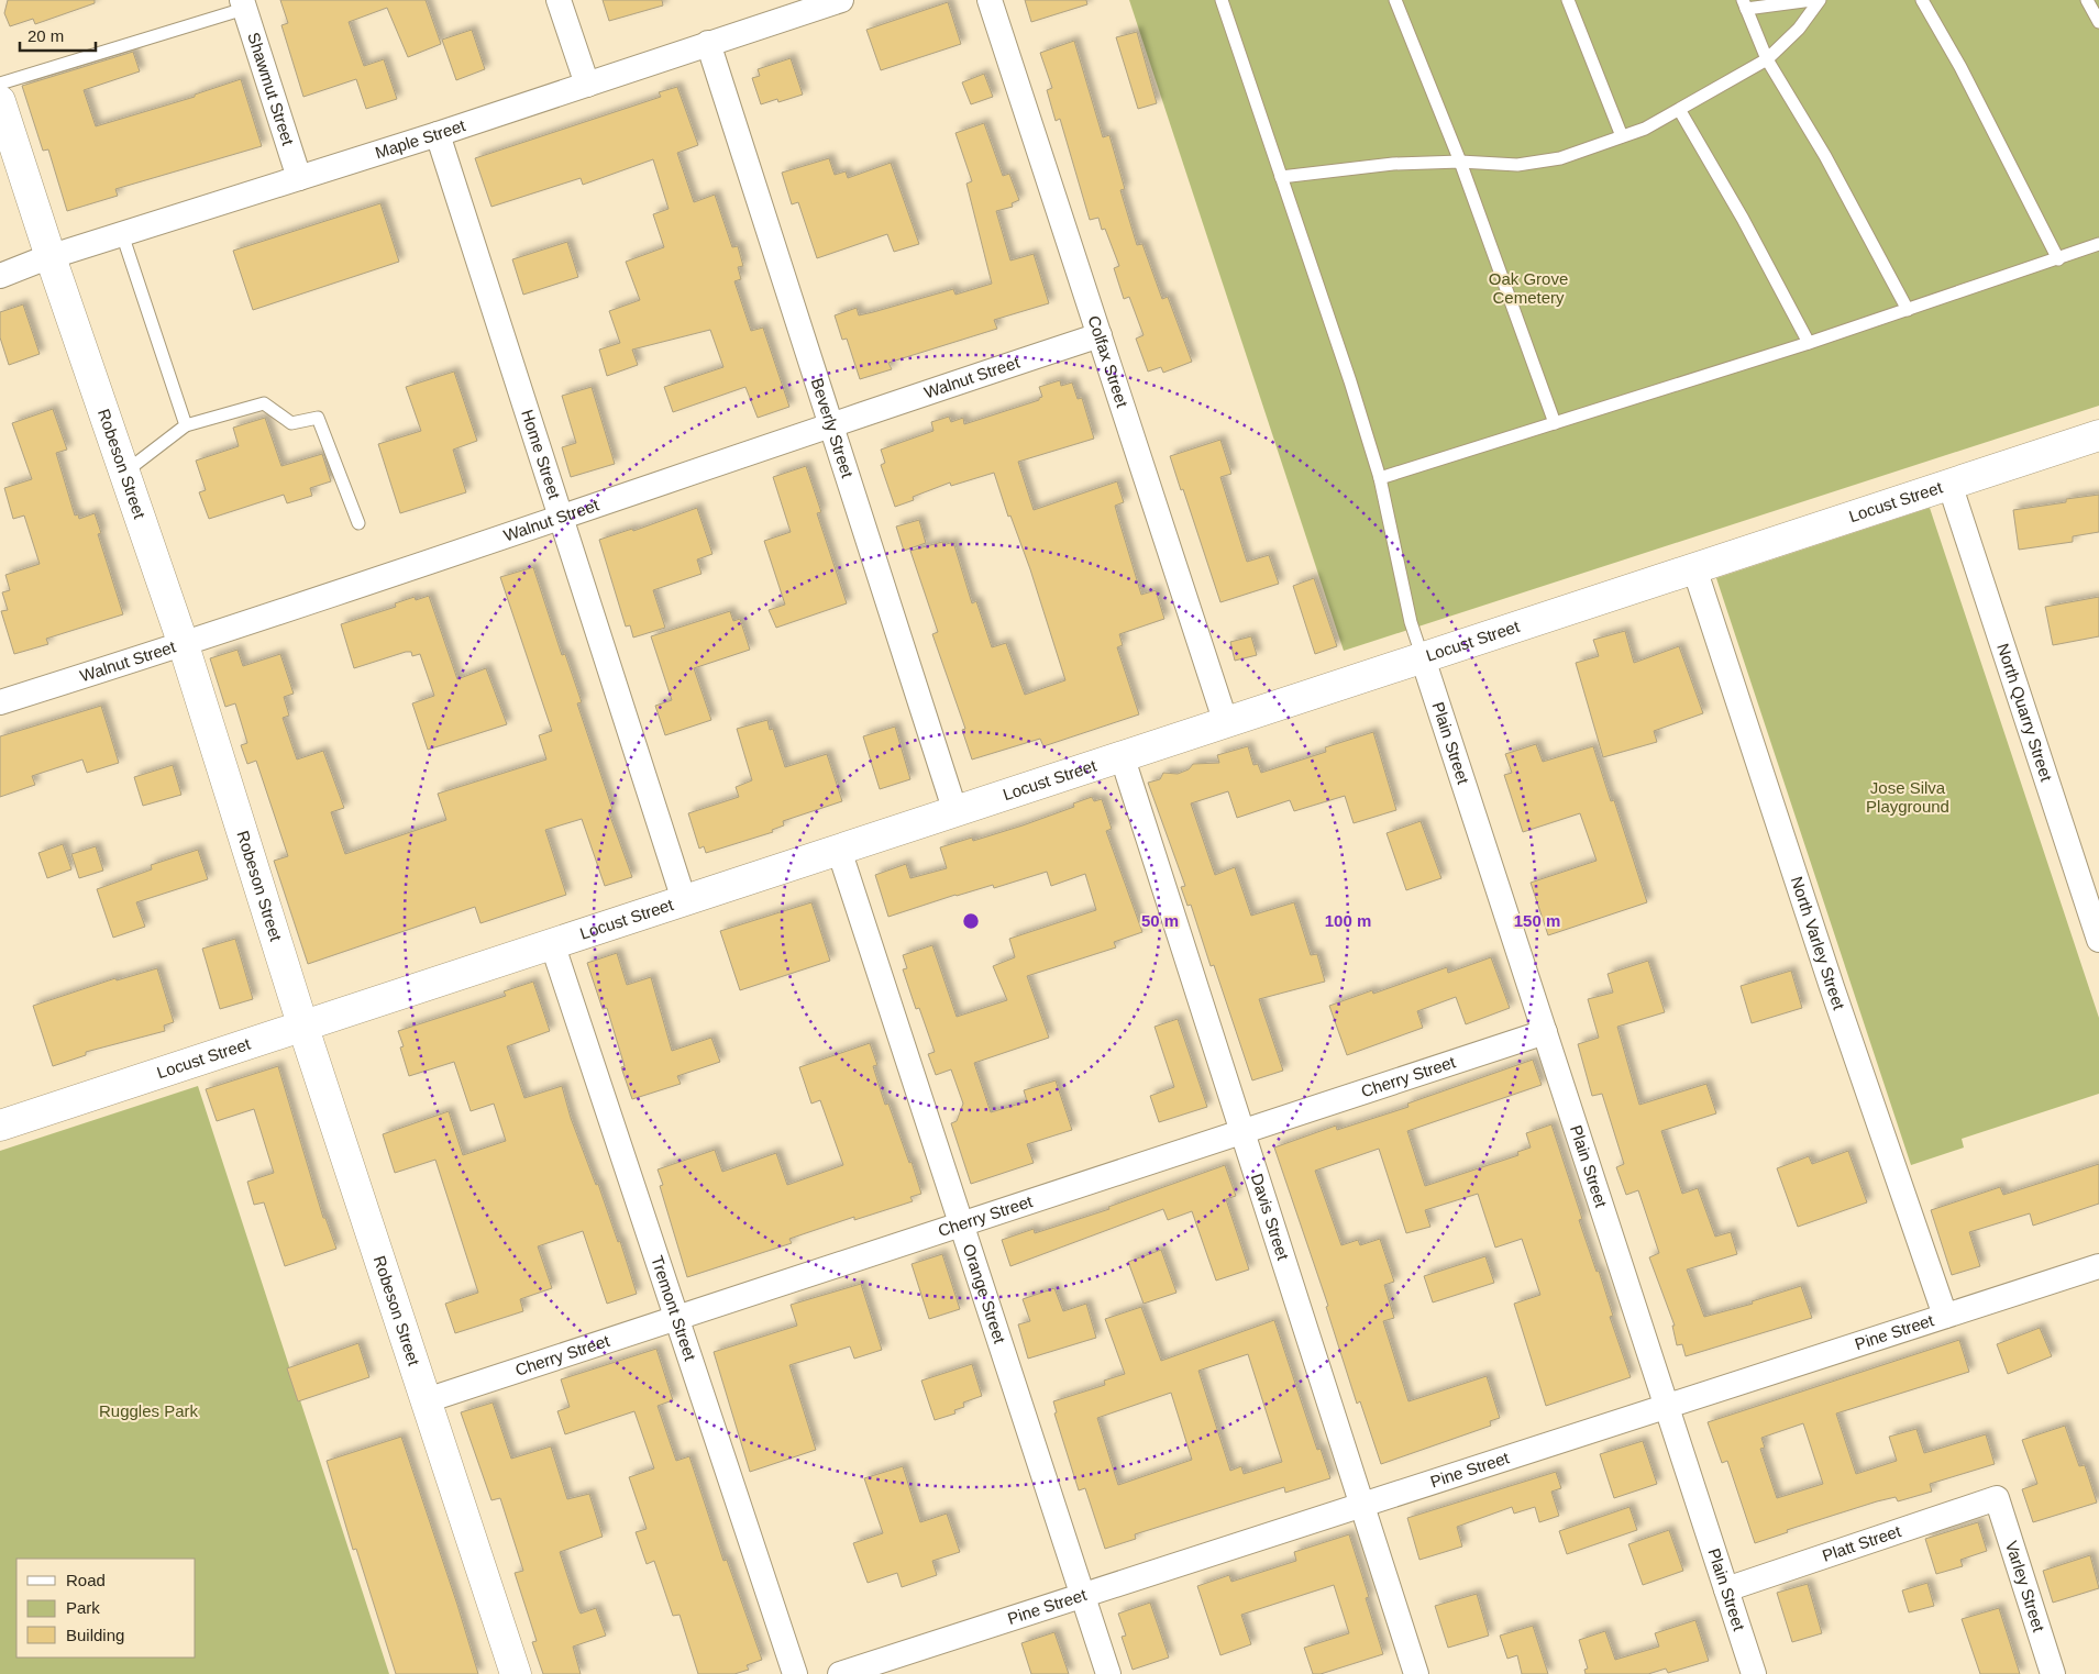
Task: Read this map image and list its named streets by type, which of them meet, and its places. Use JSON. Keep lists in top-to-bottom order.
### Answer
{
  "streets": {
    "street": [
      "Shawmut Street",
      "Maple Street",
      "Colfax Street",
      "Walnut Street",
      "Beverly Street",
      "Home Street",
      "Robeson Street",
      "Locust Street",
      "North Quarry Street",
      "Plain Street",
      "North Varley Street",
      "Cherry Street",
      "Davis Street",
      "Orange Street",
      "Tremont Street",
      "Pine Street",
      "Platt Street",
      "Varley Street"
    ]
  },
  "crossings": [
    ["Shawmut Street", "Maple Street"],
    ["Maple Street", "Beverly Street"],
    ["Maple Street", "Home Street"],
    ["Maple Street", "Robeson Street"],
    ["Colfax Street", "Walnut Street"],
    ["Colfax Street", "Locust Street"],
    ["Walnut Street", "Beverly Street"],
    ["Walnut Street", "Home Street"],
    ["Walnut Street", "Robeson Street"],
    ["Beverly Street", "Locust Street"],
    ["Home Street", "Locust Street"],
    ["Robeson Street", "Locust Street"],
    ["Robeson Street", "Cherry Street"],
    ["Locust Street", "North Quarry Street"],
    ["Locust Street", "Plain Street"],
    ["Locust Street", "North Varley Street"],
    ["Locust Street", "Davis Street"],
    ["Locust Street", "Orange Street"],
    ["Locust Street", "Tremont Street"],
    ["Plain Street", "Cherry Street"],
    ["Plain Street", "Pine Street"],
    ["Plain Street", "Platt Street"],
    ["North Varley Street", "Pine Street"],
    ["Cherry Street", "Davis Street"],
    ["Cherry Street", "Orange Street"],
    ["Cherry Street", "Tremont Street"],
    ["Davis Street", "Pine Street"],
    ["Orange Street", "Pine Street"],
    ["Platt Street", "Varley Street"]
  ],
  "parks": ["Oak Grove Cemetery", "Jose Silva Playground", "Ruggles Park"],
  "legend": ["Road", "Park", "Building"],
  "scale_bar": "20 m",
  "rings": ["50 m", "100 m", "150 m"]
}
